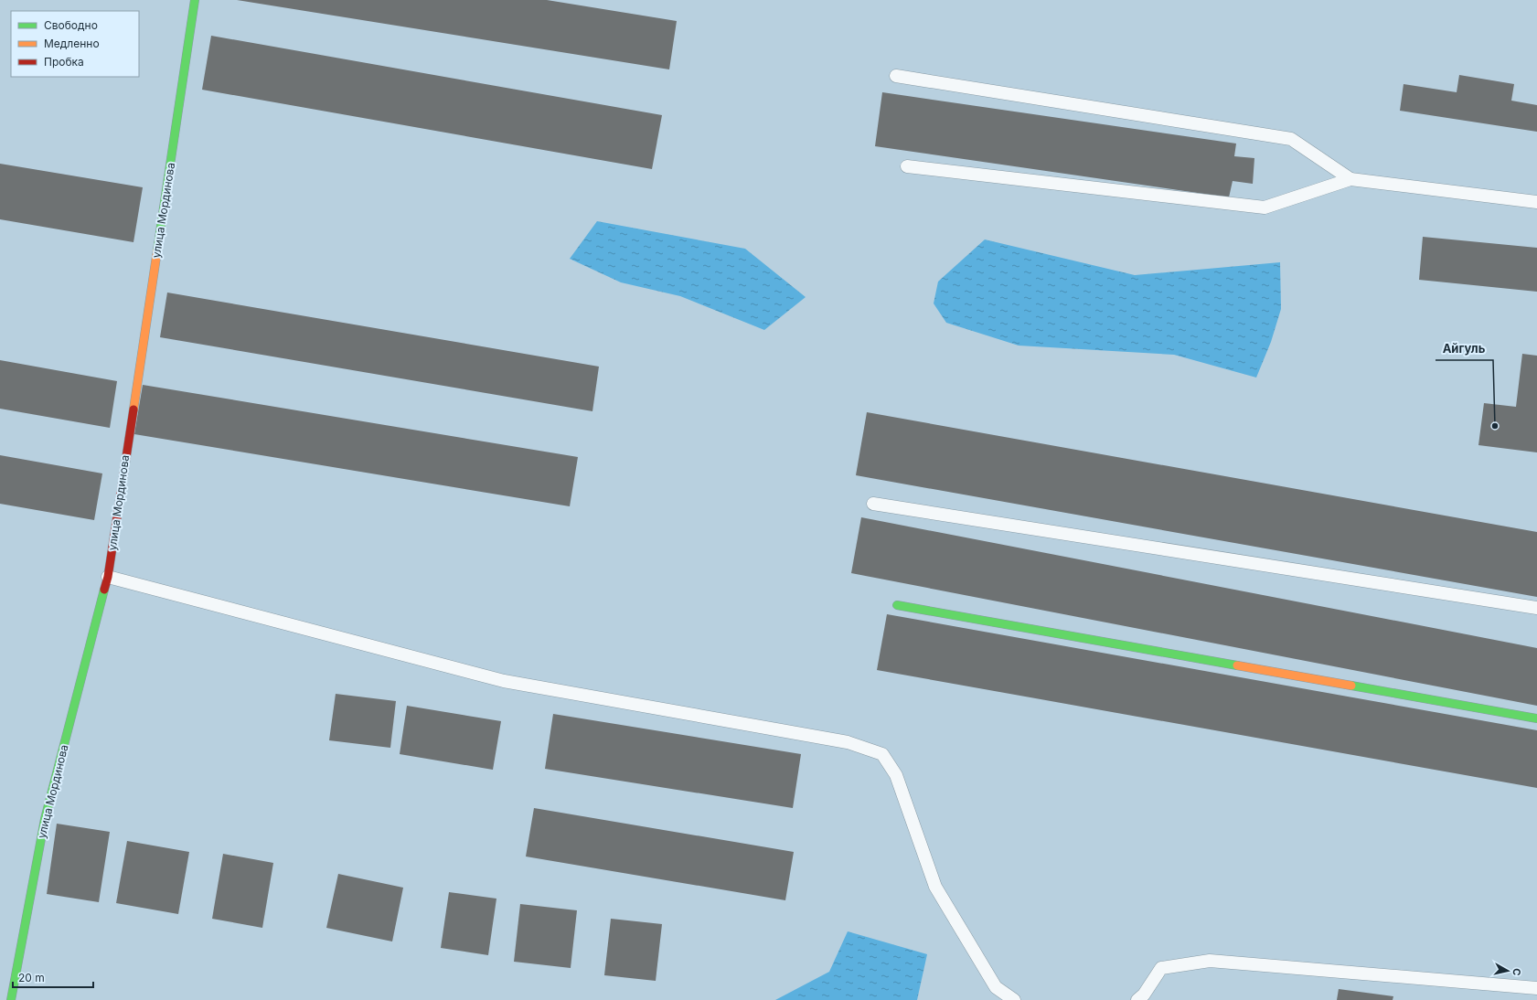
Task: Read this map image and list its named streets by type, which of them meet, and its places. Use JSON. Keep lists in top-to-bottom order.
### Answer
{
  "streets": {
    "street": ["улица Мординова"]
  },
  "places": ["Айгуль"],
  "legend": ["Свободно", "Медленно", "Пробка"],
  "scale_bar": "20 m",
  "north": "right"
}
